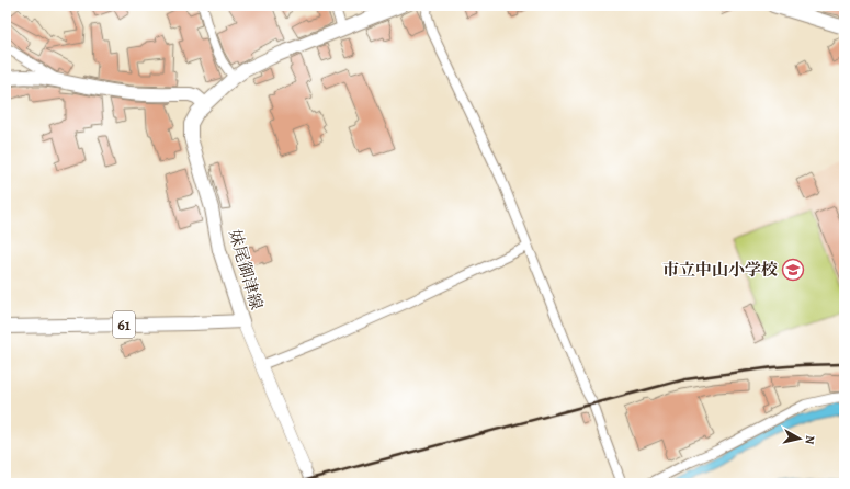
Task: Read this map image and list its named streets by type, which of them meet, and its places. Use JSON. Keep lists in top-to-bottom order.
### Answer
{
  "streets": {
    "main road": ["妹尾御津線", "61"]
  },
  "places": {
    "school or university": ["市立中山小学校"]
  },
  "north": "right"
}
